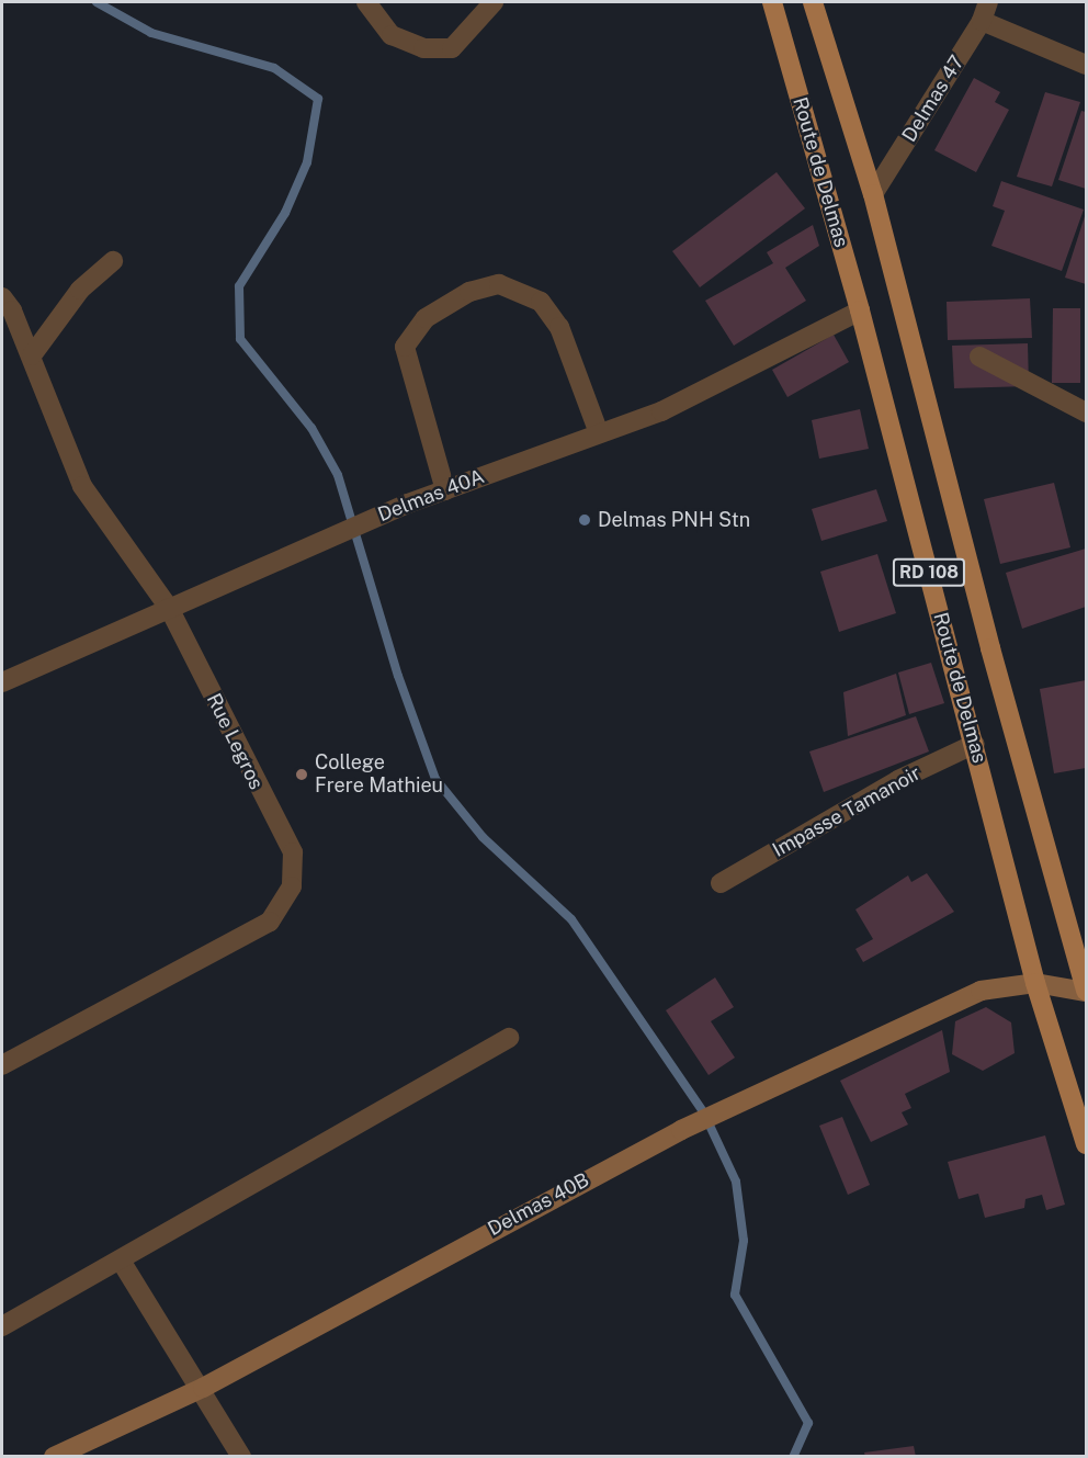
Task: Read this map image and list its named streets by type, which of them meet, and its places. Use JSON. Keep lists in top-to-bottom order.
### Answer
{
  "streets": {
    "main road": ["Route de Delmas", "RD 108"],
    "street": [
      "Delmas 47",
      "Delmas 40A",
      "Rue Legros",
      "Impasse Tamanoir",
      "Delmas 40B"
    ]
  },
  "crossings": [
    ["Delmas 47", "Route de Delmas"],
    ["Route de Delmas", "Delmas 40A"],
    ["Route de Delmas", "Impasse Tamanoir"],
    ["Route de Delmas", "Delmas 40B"],
    ["Delmas 40A", "Rue Legros"]
  ],
  "places": ["Delmas PNH Stn", "College Frere Mathieu"]
}
